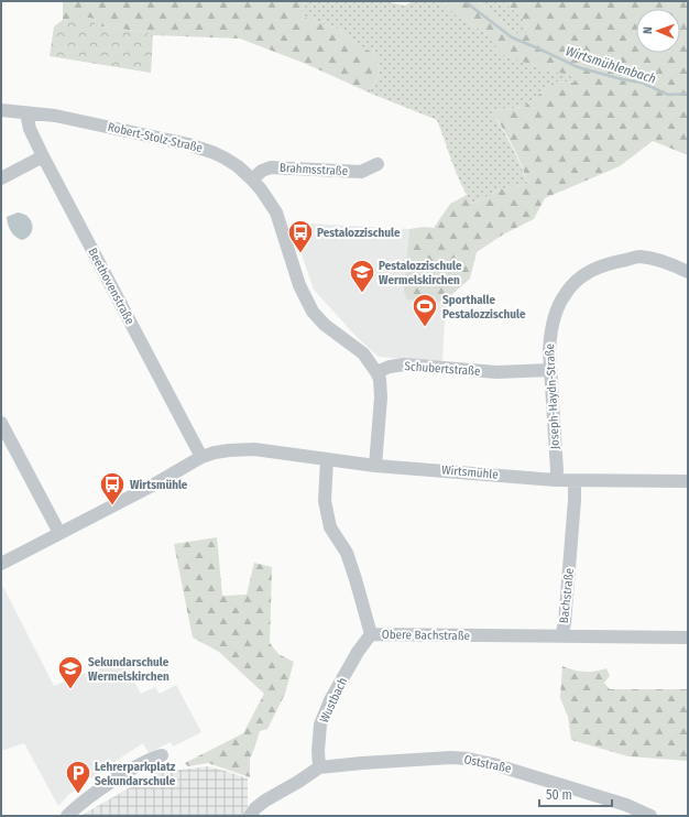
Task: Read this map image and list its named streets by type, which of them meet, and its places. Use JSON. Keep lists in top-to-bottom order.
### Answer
{
  "streets": {
    "street": [
      "Robert-Stolz-Straße",
      "Brahmsstraße",
      "Beethovenstraße",
      "Schubertstraße",
      "Joseph-Haydn-Straße",
      "Wirtsmühle",
      "Bachstraße",
      "Obere Bachstraße",
      "Wustbach",
      "Oststraße"
    ]
  },
  "crossings": [
    ["Robert-Stolz-Straße", "Brahmsstraße"],
    ["Robert-Stolz-Straße", "Beethovenstraße"],
    ["Robert-Stolz-Straße", "Schubertstraße"],
    ["Beethovenstraße", "Wirtsmühle"],
    ["Schubertstraße", "Joseph-Haydn-Straße"],
    ["Joseph-Haydn-Straße", "Wirtsmühle"],
    ["Wirtsmühle", "Bachstraße"],
    ["Wirtsmühle", "Obere Bachstraße"],
    ["Bachstraße", "Obere Bachstraße"],
    ["Obere Bachstraße", "Wustbach"],
    ["Wustbach", "Oststraße"]
  ],
  "water": ["Wirtsmühlenbach"],
  "places": {
    "bus stop": ["Pestalozzischule", "Wirtsmühle"],
    "school or university": ["Pestalozzischule Wermelskirchen", "Sekundarschule Wermelskirchen"],
    "sports": ["Sporthalle Pestalozzischule"],
    "parking": ["Lehrerparkplatz Sekundarschule"]
  },
  "scale_bar": "50 m",
  "north": "left"
}
